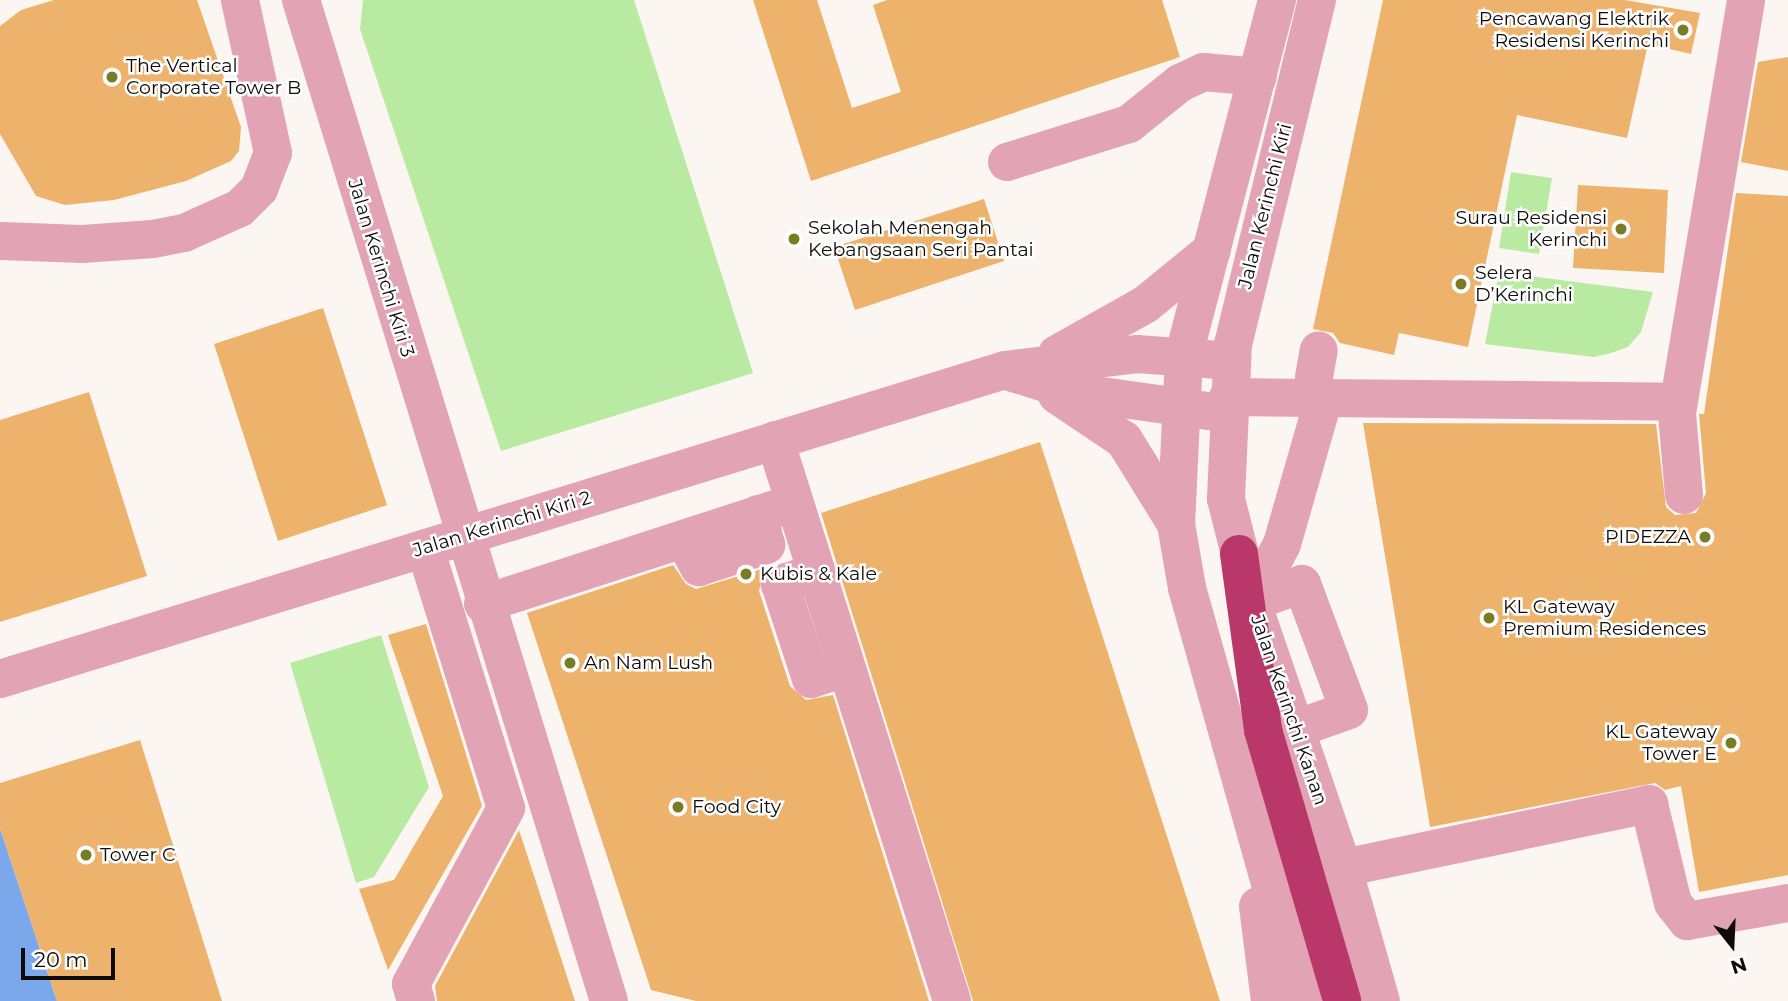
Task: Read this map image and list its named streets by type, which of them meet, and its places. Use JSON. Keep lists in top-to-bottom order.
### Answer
{
  "streets": {
    "street": [
      "Jalan Kerinchi Kiri",
      "Jalan Kerinchi Kiri 3",
      "Jalan Kerinchi Kiri 2",
      "Jalan Kerinchi Kanan"
    ]
  },
  "crossings": [
    ["Jalan Kerinchi Kiri 3", "Jalan Kerinchi Kiri 2"]
  ],
  "places": [
    "Pencawang Elektrik Residensi Kerinchi",
    "The Vertical Corporate Tower B",
    "Surau Residensi Kerinchi",
    "Sekolah Menengah Kebangsaan Seri Pantai",
    "Selera D’Kerinchi",
    "PIDEZZA",
    "Kubis & Kale",
    "KL Gateway Premium Residences",
    "An Nam Lush",
    "KL Gateway Tower E",
    "Food City",
    "Tower C"
  ],
  "scale_bar": "20 m",
  "north": "bottom"
}
